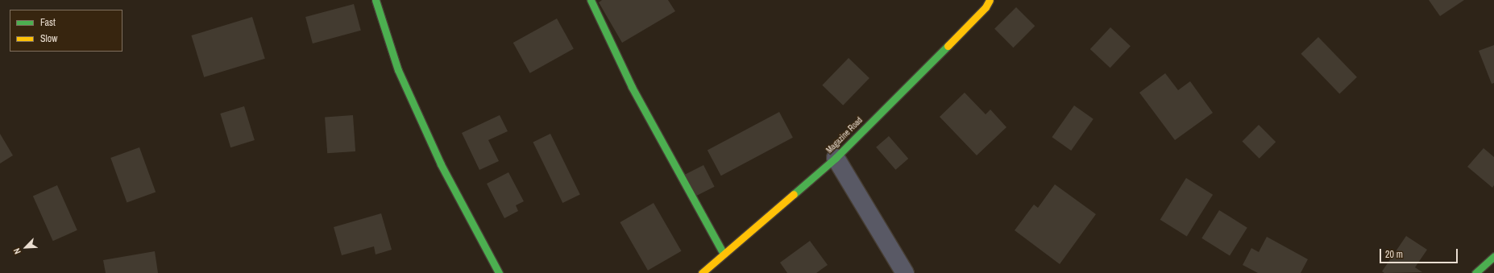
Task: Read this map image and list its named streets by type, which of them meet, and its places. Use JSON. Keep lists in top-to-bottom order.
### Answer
{
  "streets": {
    "street": ["Magazine Road"]
  },
  "legend": ["Fast", "Slow"],
  "scale_bar": "20 m",
  "north": "bottom left"
}
